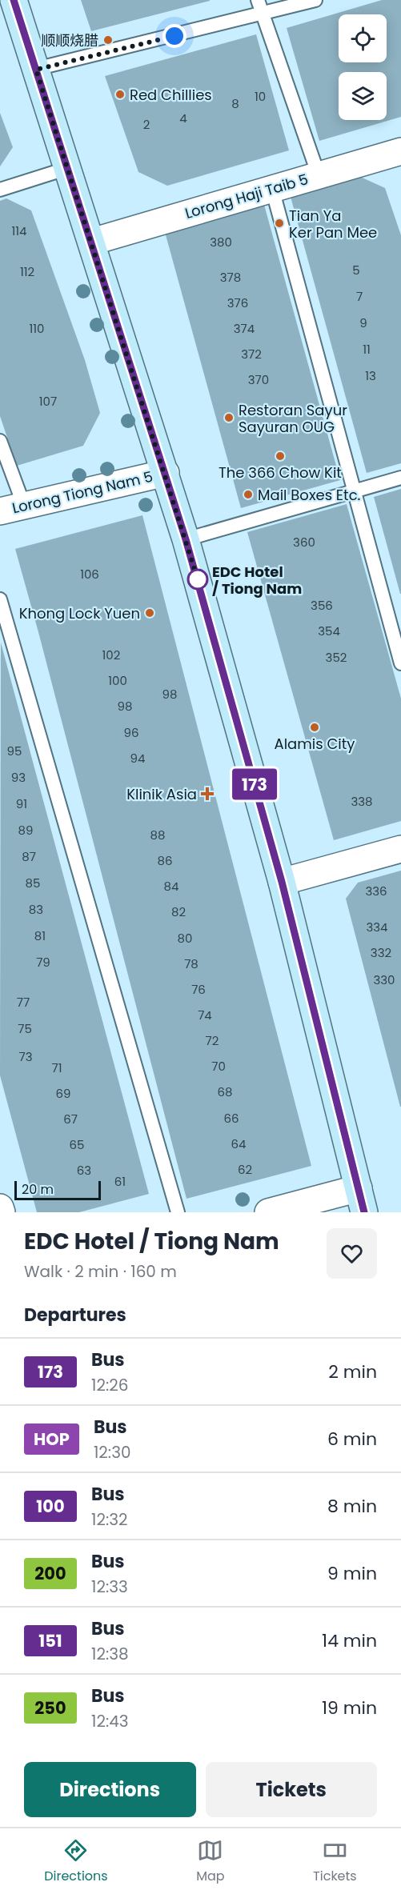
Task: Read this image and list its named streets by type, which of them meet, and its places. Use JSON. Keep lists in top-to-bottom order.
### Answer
{
  "streets": {
    "street": ["Lorong Haji Taib 5", "Lorong Tiong Nam 5"]
  },
  "places": {
    "other": [
      "顺顺烧腊",
      "Red Chillies",
      "Tian Ya Ker Pan Mee",
      "Restoran Sayur Sayuran OUG",
      "The 366 Chow Kit",
      "Mail Boxes Etc.",
      "EDC Hotel / Tiong Nam",
      "Khong Lock Yuen",
      "Alamis City"
    ],
    "health": ["Klinik Asia"]
  },
  "lines": ["bus line 173"],
  "house_numbers": [
    "10",
    "8",
    "4",
    "2",
    "114",
    "380",
    "5",
    "112",
    "378",
    "7",
    "376",
    "9",
    "110",
    "374",
    "11",
    "372",
    "13",
    "370",
    "107",
    "360",
    "106",
    "356",
    "354",
    "102",
    "352",
    "100",
    "98",
    "98",
    "96",
    "95",
    "94",
    "93",
    "338",
    "91",
    "89",
    "88",
    "87",
    "86",
    "85",
    "84",
    "336",
    "83",
    "82",
    "334",
    "81",
    "80",
    "332",
    "79",
    "78",
    "330",
    "76",
    "77",
    "74",
    "75",
    "72",
    "73",
    "70",
    "71",
    "68",
    "69",
    "66",
    "67",
    "64",
    "65",
    "62",
    "63",
    "61"
  ],
  "scale_bar": "20 m",
  "page": {
    "on_map": "173",
    "scale": "20 m",
    "heading": [
      ["EDC Hotel / Tiong Nam", "Walk · 2 min · 160 m"],
      "Departures"
    ],
    "list": [
      {
        "mark": "173",
        "name": "Bus",
        "note": "12:26",
        "value": "2 min"
      },
      {
        "mark": "HOP",
        "name": "Bus",
        "note": "12:30",
        "value": "6 min"
      },
      {
        "mark": "100",
        "name": "Bus",
        "note": "12:32",
        "value": "8 min"
      },
      {
        "mark": "200",
        "name": "Bus",
        "note": "12:33",
        "value": "9 min"
      },
      {
        "mark": "151",
        "name": "Bus",
        "note": "12:38",
        "value": "14 min"
      },
      {
        "mark": "250",
        "name": "Bus",
        "note": "12:43",
        "value": "19 min"
      }
    ],
    "buttons": ["Directions", "Tickets"],
    "tabs": ["Directions", "Map", "Tickets"]
  }
}
